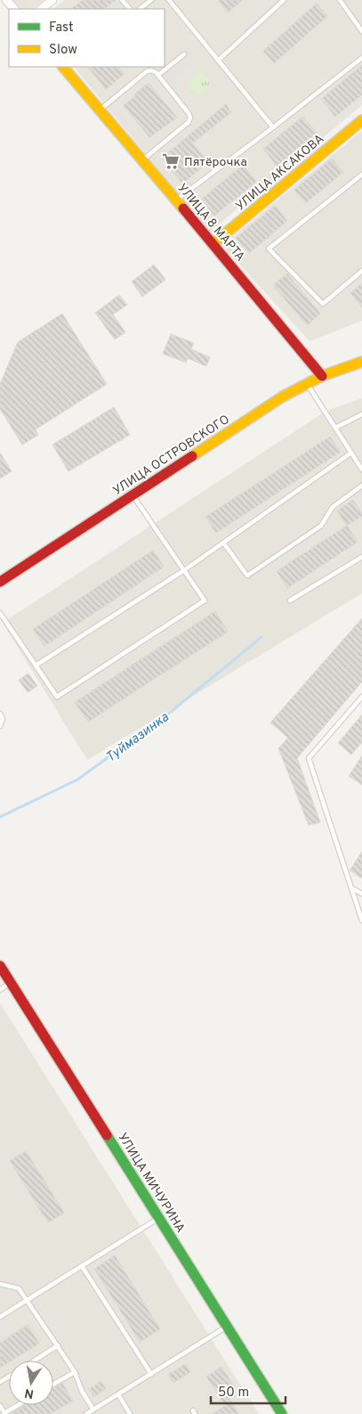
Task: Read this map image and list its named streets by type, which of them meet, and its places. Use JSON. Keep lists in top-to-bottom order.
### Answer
{
  "streets": {
    "street": [
      "УЛИЦА АКСАКОВА",
      "УЛИЦА 8 МАРТА",
      "УЛИЦА ОСТРОВСКОГО",
      "УЛИЦА МИЧУРИНА"
    ]
  },
  "crossings": [
    ["УЛИЦА АКСАКОВА", "УЛИЦА 8 МАРТА"],
    ["УЛИЦА 8 МАРТА", "УЛИЦА ОСТРОВСКОГО"]
  ],
  "water": ["Туймазинка"],
  "places": {
    "supermarket": ["Пятёрочка"]
  },
  "legend": ["Fast", "Slow"],
  "scale_bar": "50 m",
  "north": "bottom"
}
